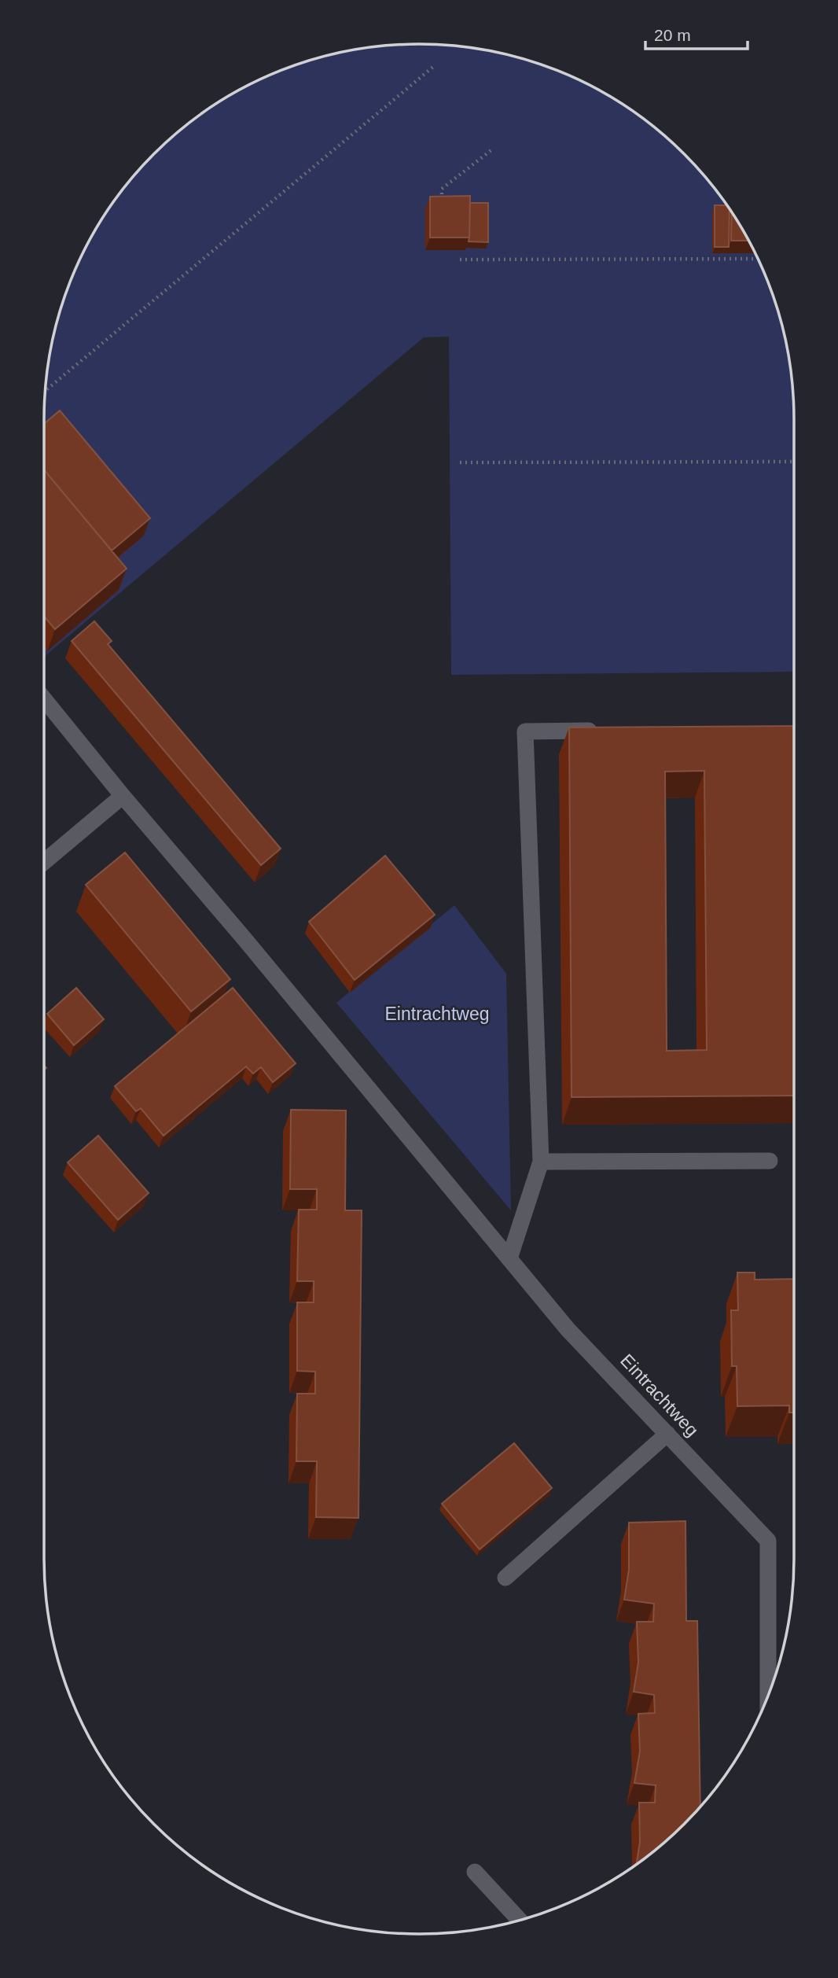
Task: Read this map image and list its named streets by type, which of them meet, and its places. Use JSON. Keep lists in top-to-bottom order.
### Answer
{
  "streets": {
    "street": ["Eintrachtweg"]
  },
  "parks": ["Eintrachtweg"],
  "scale_bar": "20 m"
}
